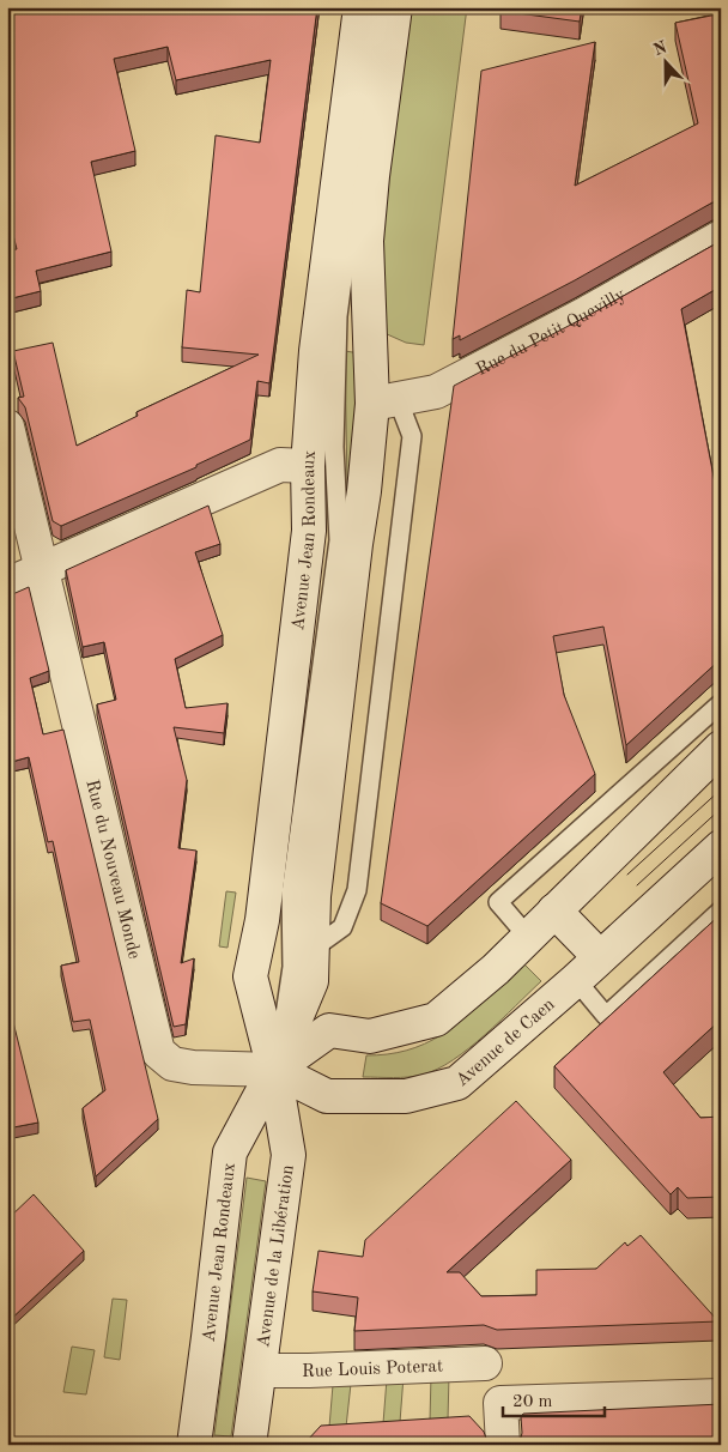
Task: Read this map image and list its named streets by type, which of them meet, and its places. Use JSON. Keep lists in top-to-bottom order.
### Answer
{
  "streets": {
    "main road": [
      "Rue du Petit Quevilly",
      "Avenue Jean Rondeaux",
      "Rue du Nouveau Monde",
      "Avenue de Caen",
      "Avenue de la Libération",
      "Rue Louis Poterat"
    ]
  },
  "crossings": [
    ["Rue du Petit Quevilly", "Avenue Jean Rondeaux"],
    ["Avenue Jean Rondeaux", "Rue du Nouveau Monde"],
    ["Avenue Jean Rondeaux", "Avenue de Caen"],
    ["Avenue Jean Rondeaux", "Avenue de la Libération"],
    ["Rue du Nouveau Monde", "Avenue de Caen"],
    ["Rue du Nouveau Monde", "Avenue de la Libération"],
    ["Avenue de Caen", "Avenue de la Libération"],
    ["Avenue de la Libération", "Rue Louis Poterat"]
  ],
  "scale_bar": "20 m",
  "north": "top"
}
